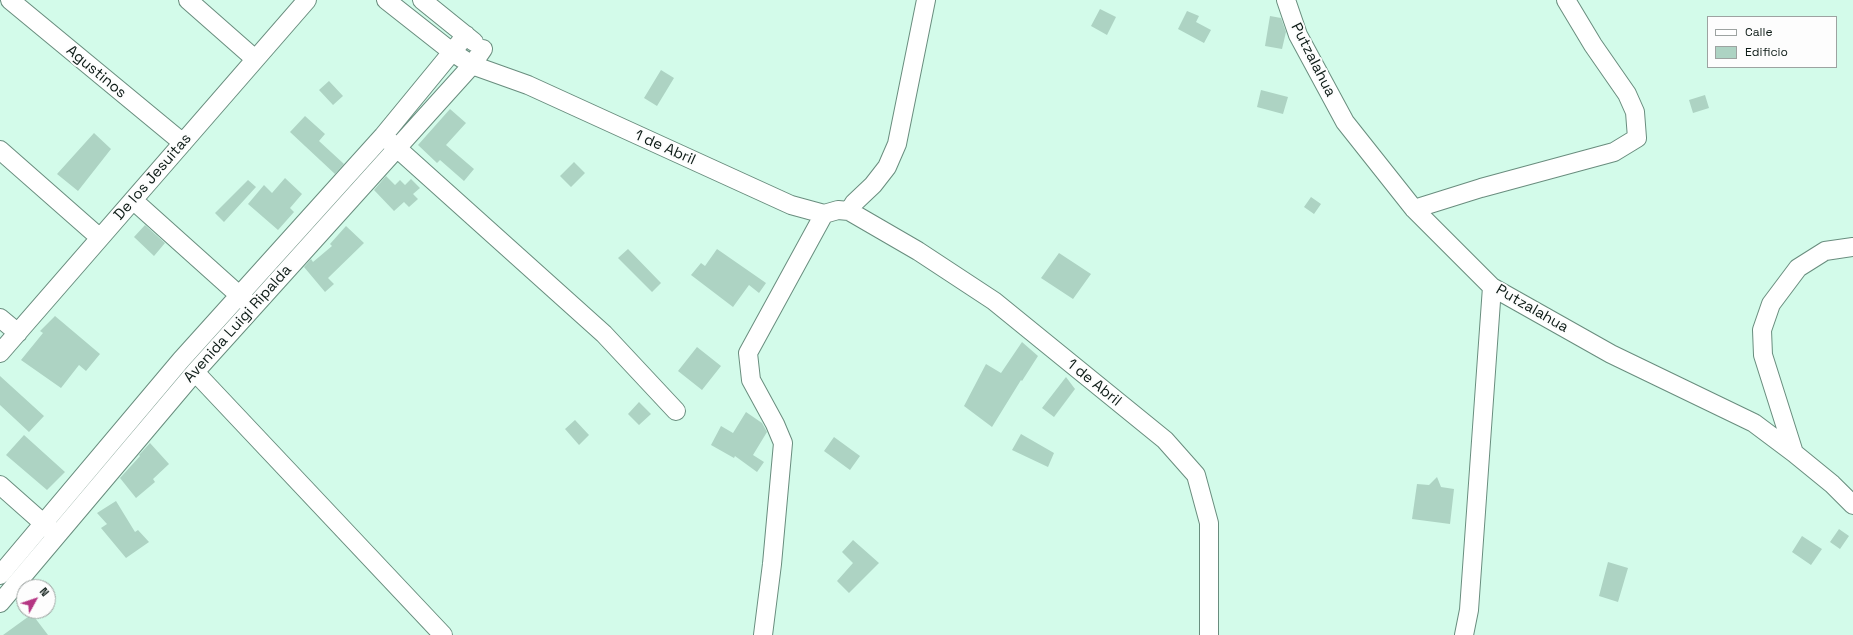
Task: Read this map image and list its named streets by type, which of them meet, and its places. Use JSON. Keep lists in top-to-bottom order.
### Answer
{
  "streets": {
    "street": [
      "Putzalahua",
      "Agustinos",
      "1 de Abril",
      "De los Jesuitas",
      "Avenida Luigi Ripalda"
    ]
  },
  "crossings": [
    ["Agustinos", "De los Jesuitas"],
    ["1 de Abril", "Avenida Luigi Ripalda"]
  ],
  "legend": ["Calle", "Edificio"],
  "north": "top right"
}
